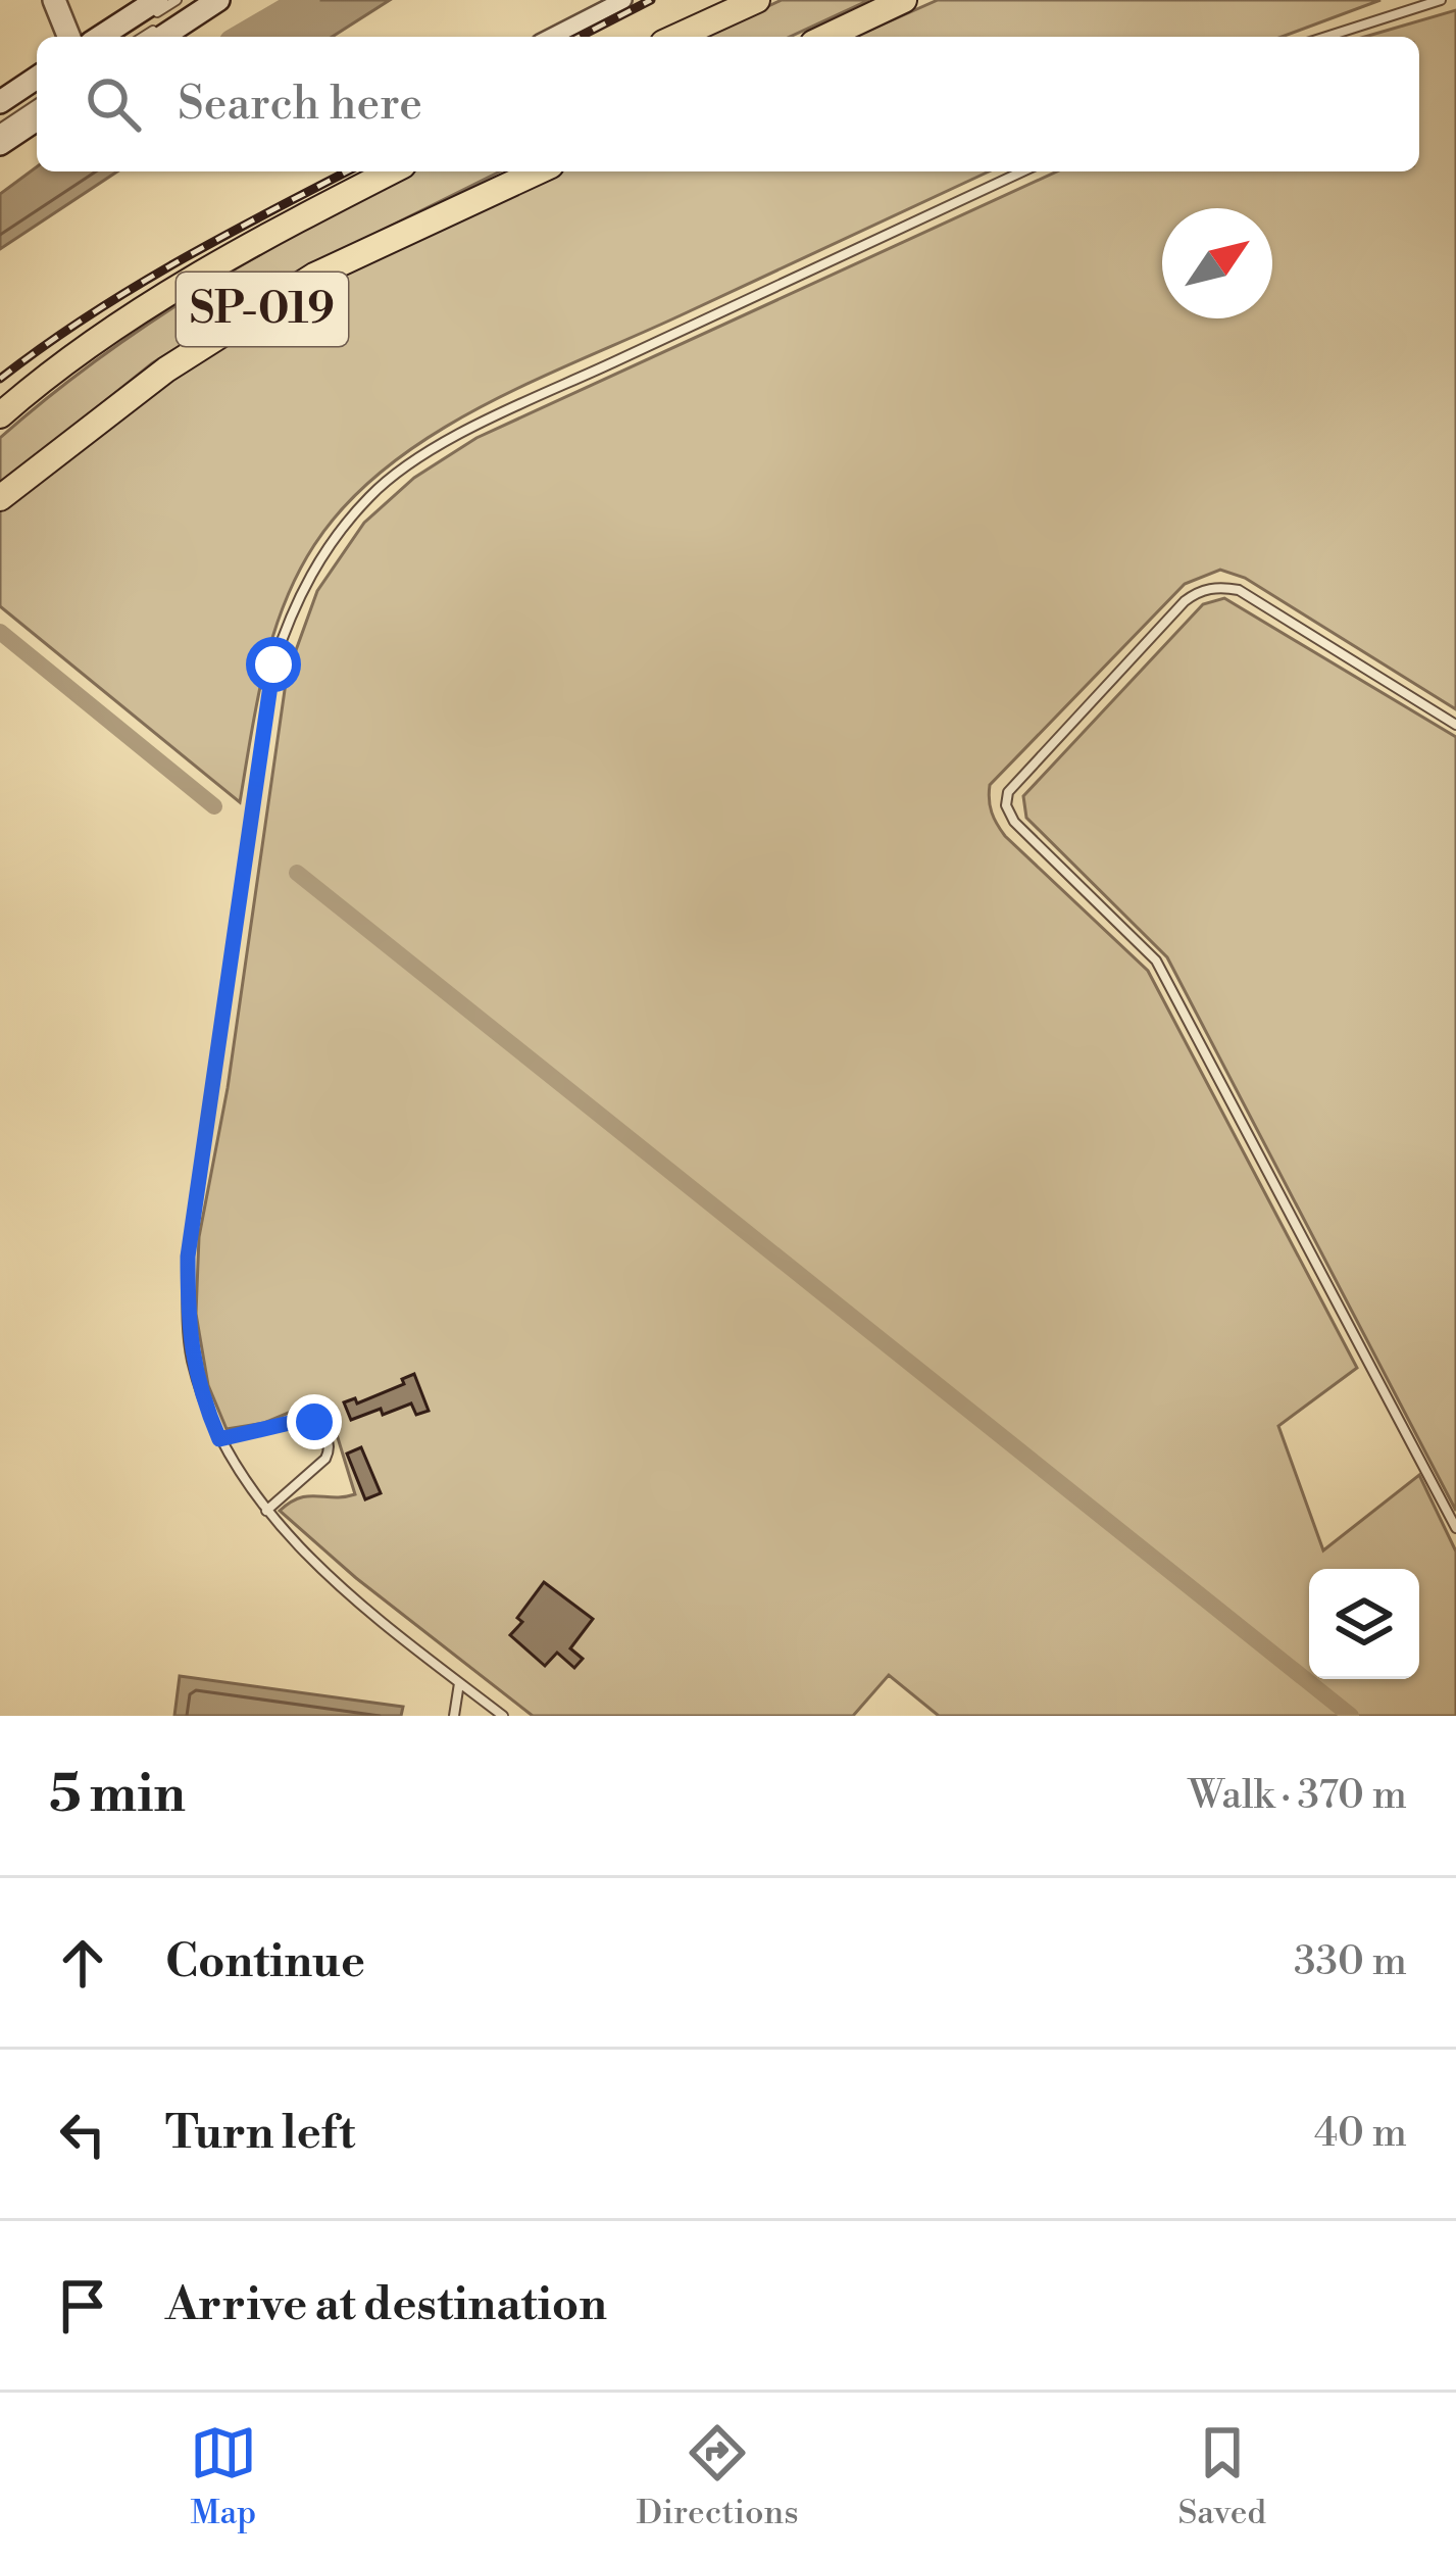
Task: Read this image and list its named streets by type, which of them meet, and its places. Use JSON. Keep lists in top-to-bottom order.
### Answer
{
  "streets": {
    "main road": ["SP-019"]
  },
  "north": "top right",
  "page": {
    "search": "Search here",
    "heading": ["5 min", "Walk · 370 m"],
    "list": [
      ["Continue", "330 m"],
      ["Turn left", "40 m"],
      "Arrive at destination"
    ],
    "nav": ["Map", "Directions", "Saved"]
  }
}
